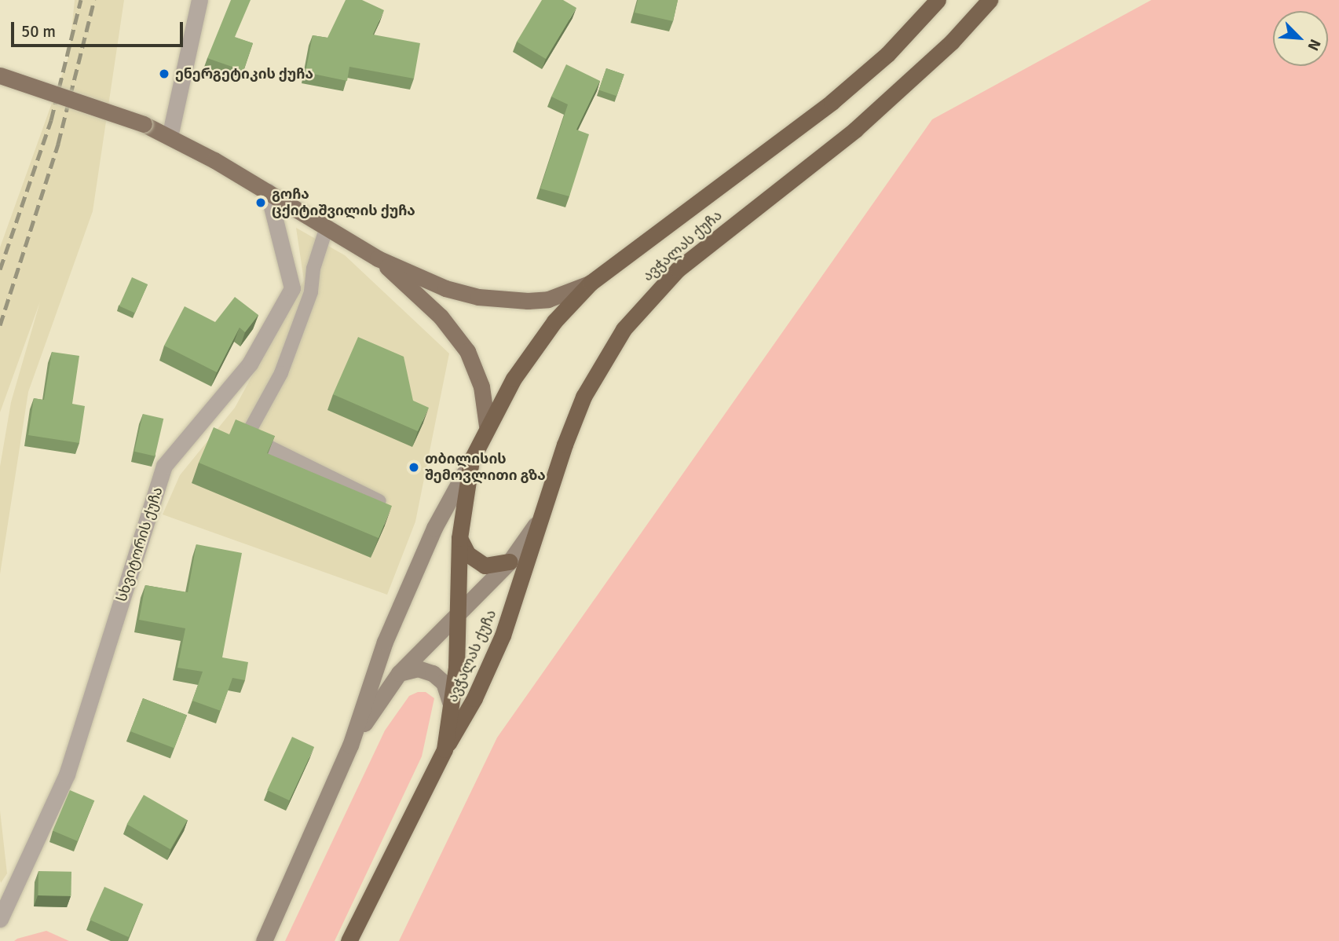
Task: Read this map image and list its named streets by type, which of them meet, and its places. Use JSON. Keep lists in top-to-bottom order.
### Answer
{
  "streets": {
    "highway": ["ავჭალას ქუჩა"],
    "street": ["სხვიტორის ქუჩა"]
  },
  "places": ["ენერგეტიკის ქუჩა", "გოჩა ცქიტიშვილის ქუჩა", "თბილისის შემოვლითი გზა"],
  "scale_bar": "50 m",
  "north": "bottom right"
}
